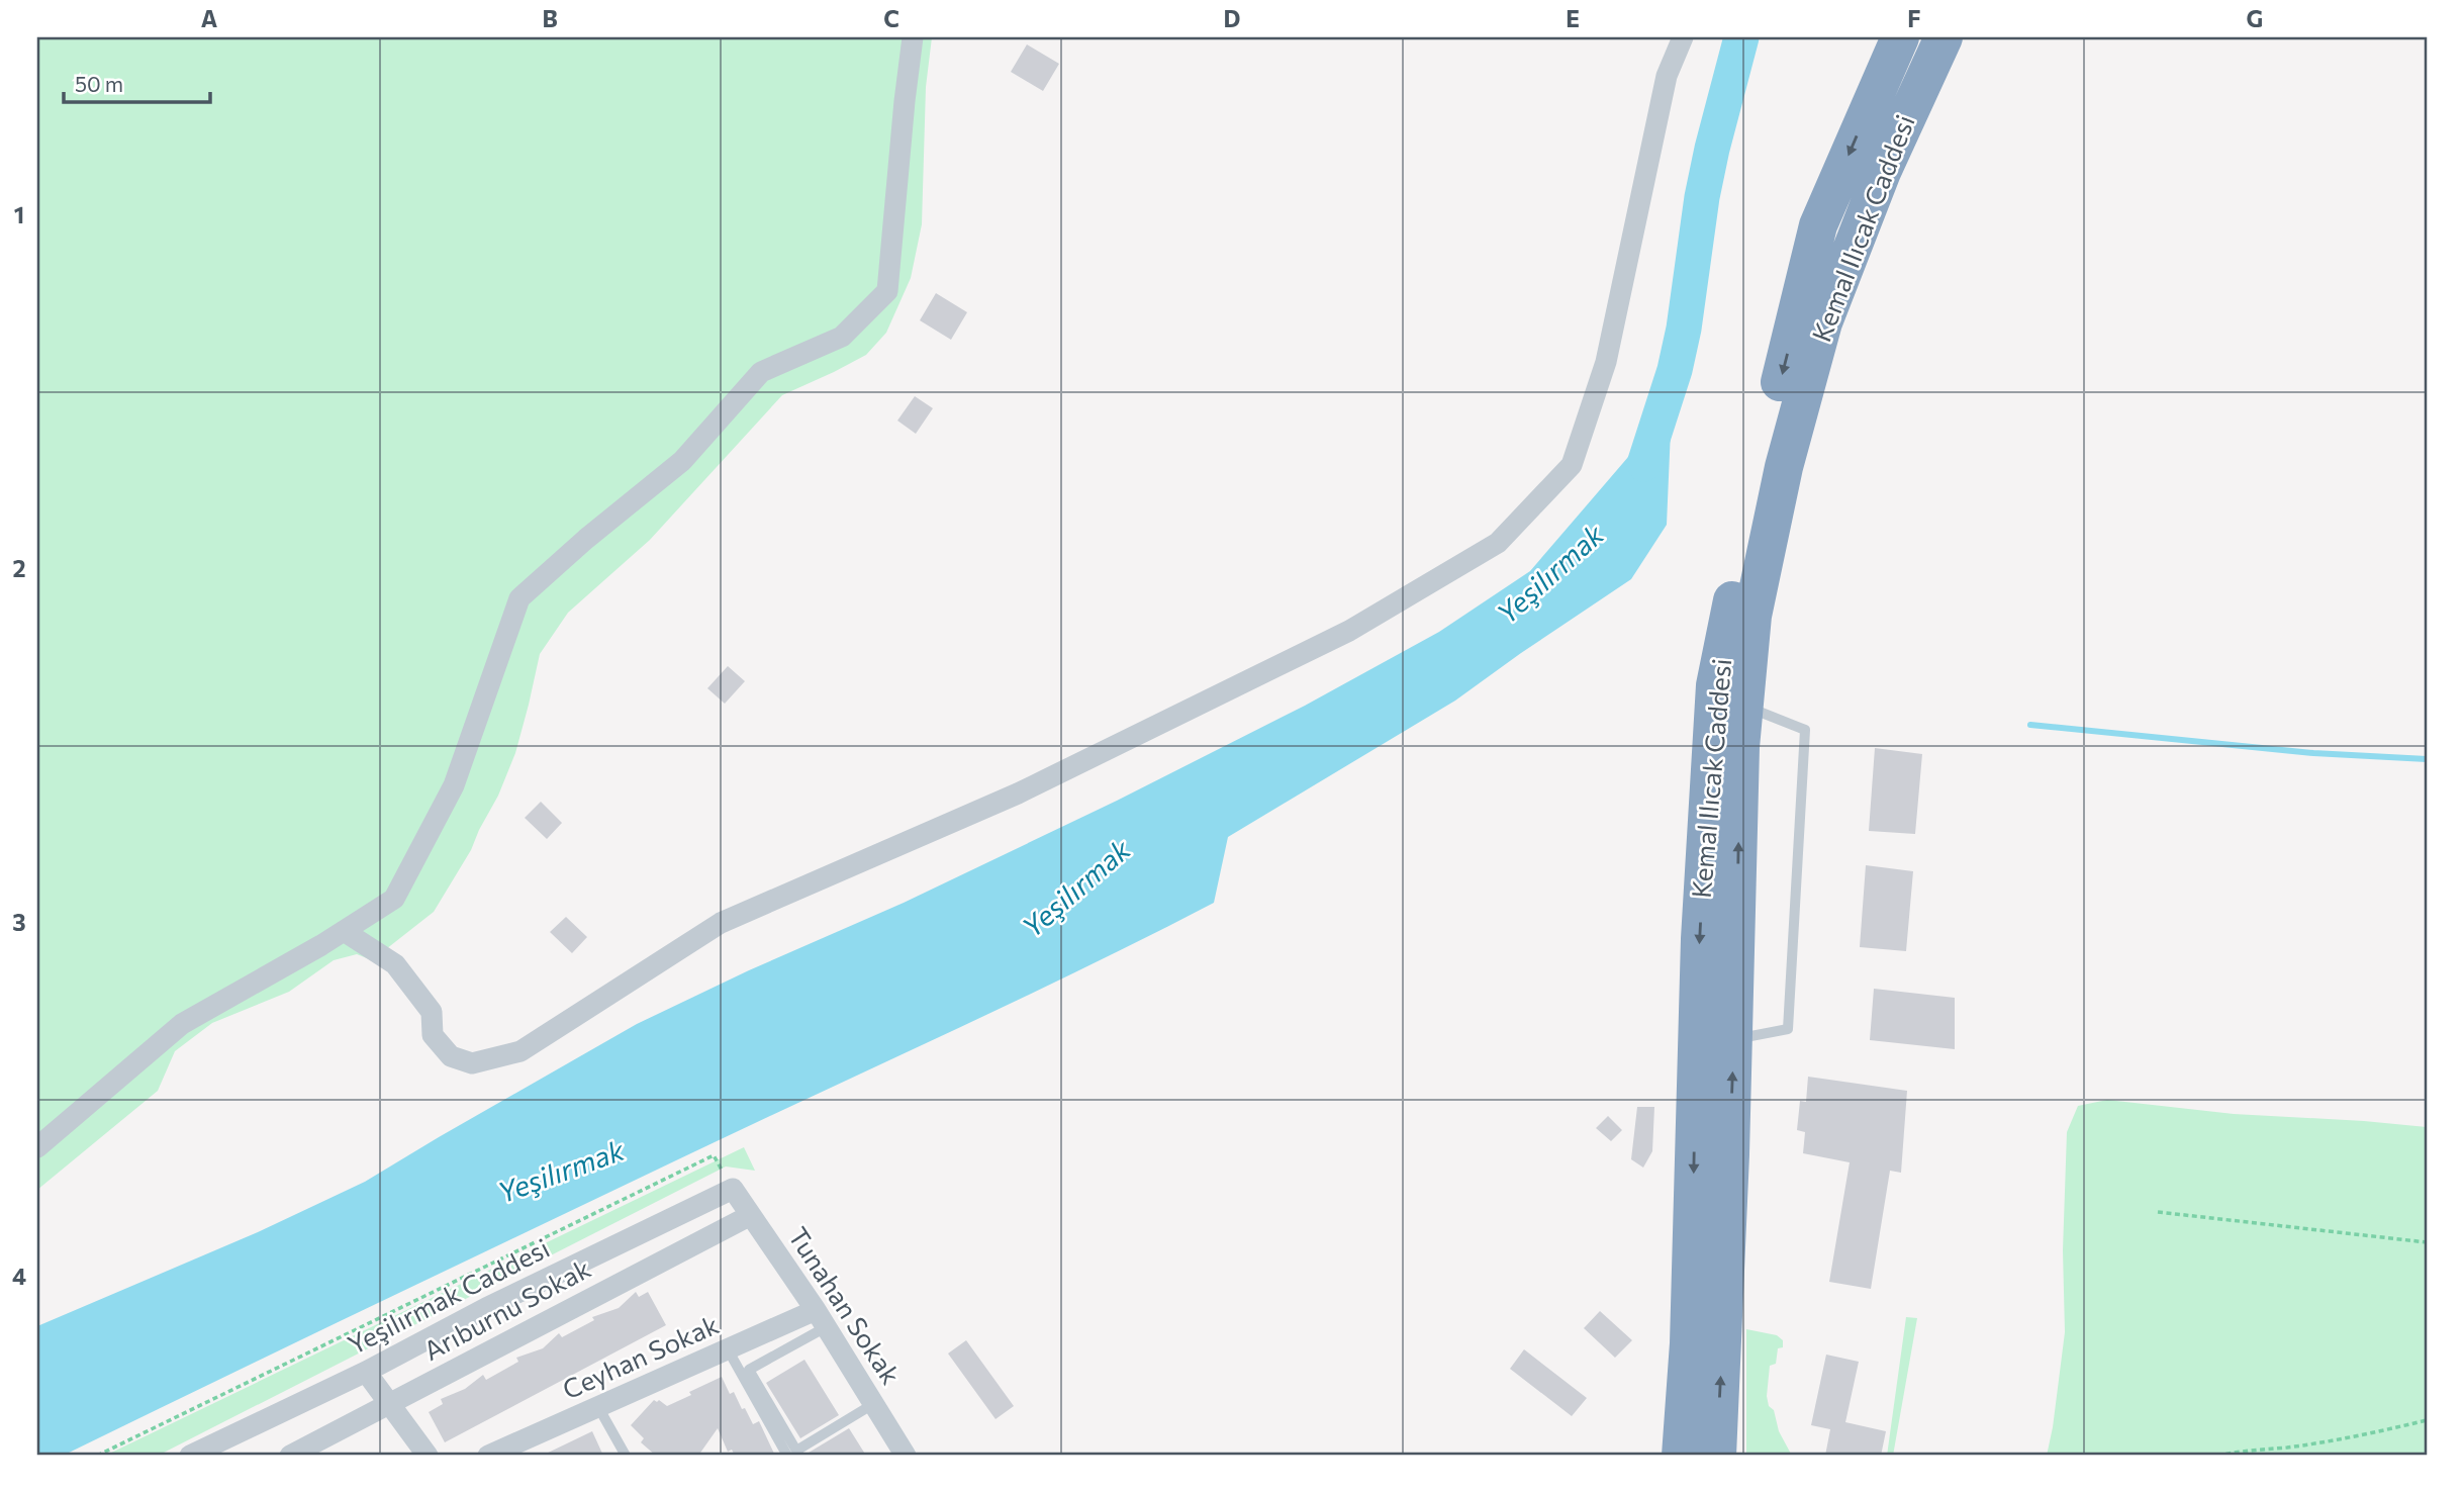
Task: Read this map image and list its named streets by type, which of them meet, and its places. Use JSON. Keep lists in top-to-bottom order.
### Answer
{
  "streets": {
    "highway": ["Kemal Ilıcak Caddesi"],
    "street": [
      "Yeşilırmak Caddesi",
      "Tunahan Sokak",
      "Arıburnu Sokak",
      "Ceyhan Sokak"
    ]
  },
  "crossings": [
    ["Yeşilırmak Caddesi", "Tunahan Sokak"],
    ["Tunahan Sokak", "Arıburnu Sokak"],
    ["Tunahan Sokak", "Ceyhan Sokak"]
  ],
  "water": ["Yeşilırmak"],
  "scale_bar": "50 m",
  "grid": {
    "columns": [
      "A",
      "B",
      "C",
      "D",
      "E",
      "F",
      "G"
    ],
    "rows": [
      "1",
      "2",
      "3",
      "4"
    ]
  }
}
